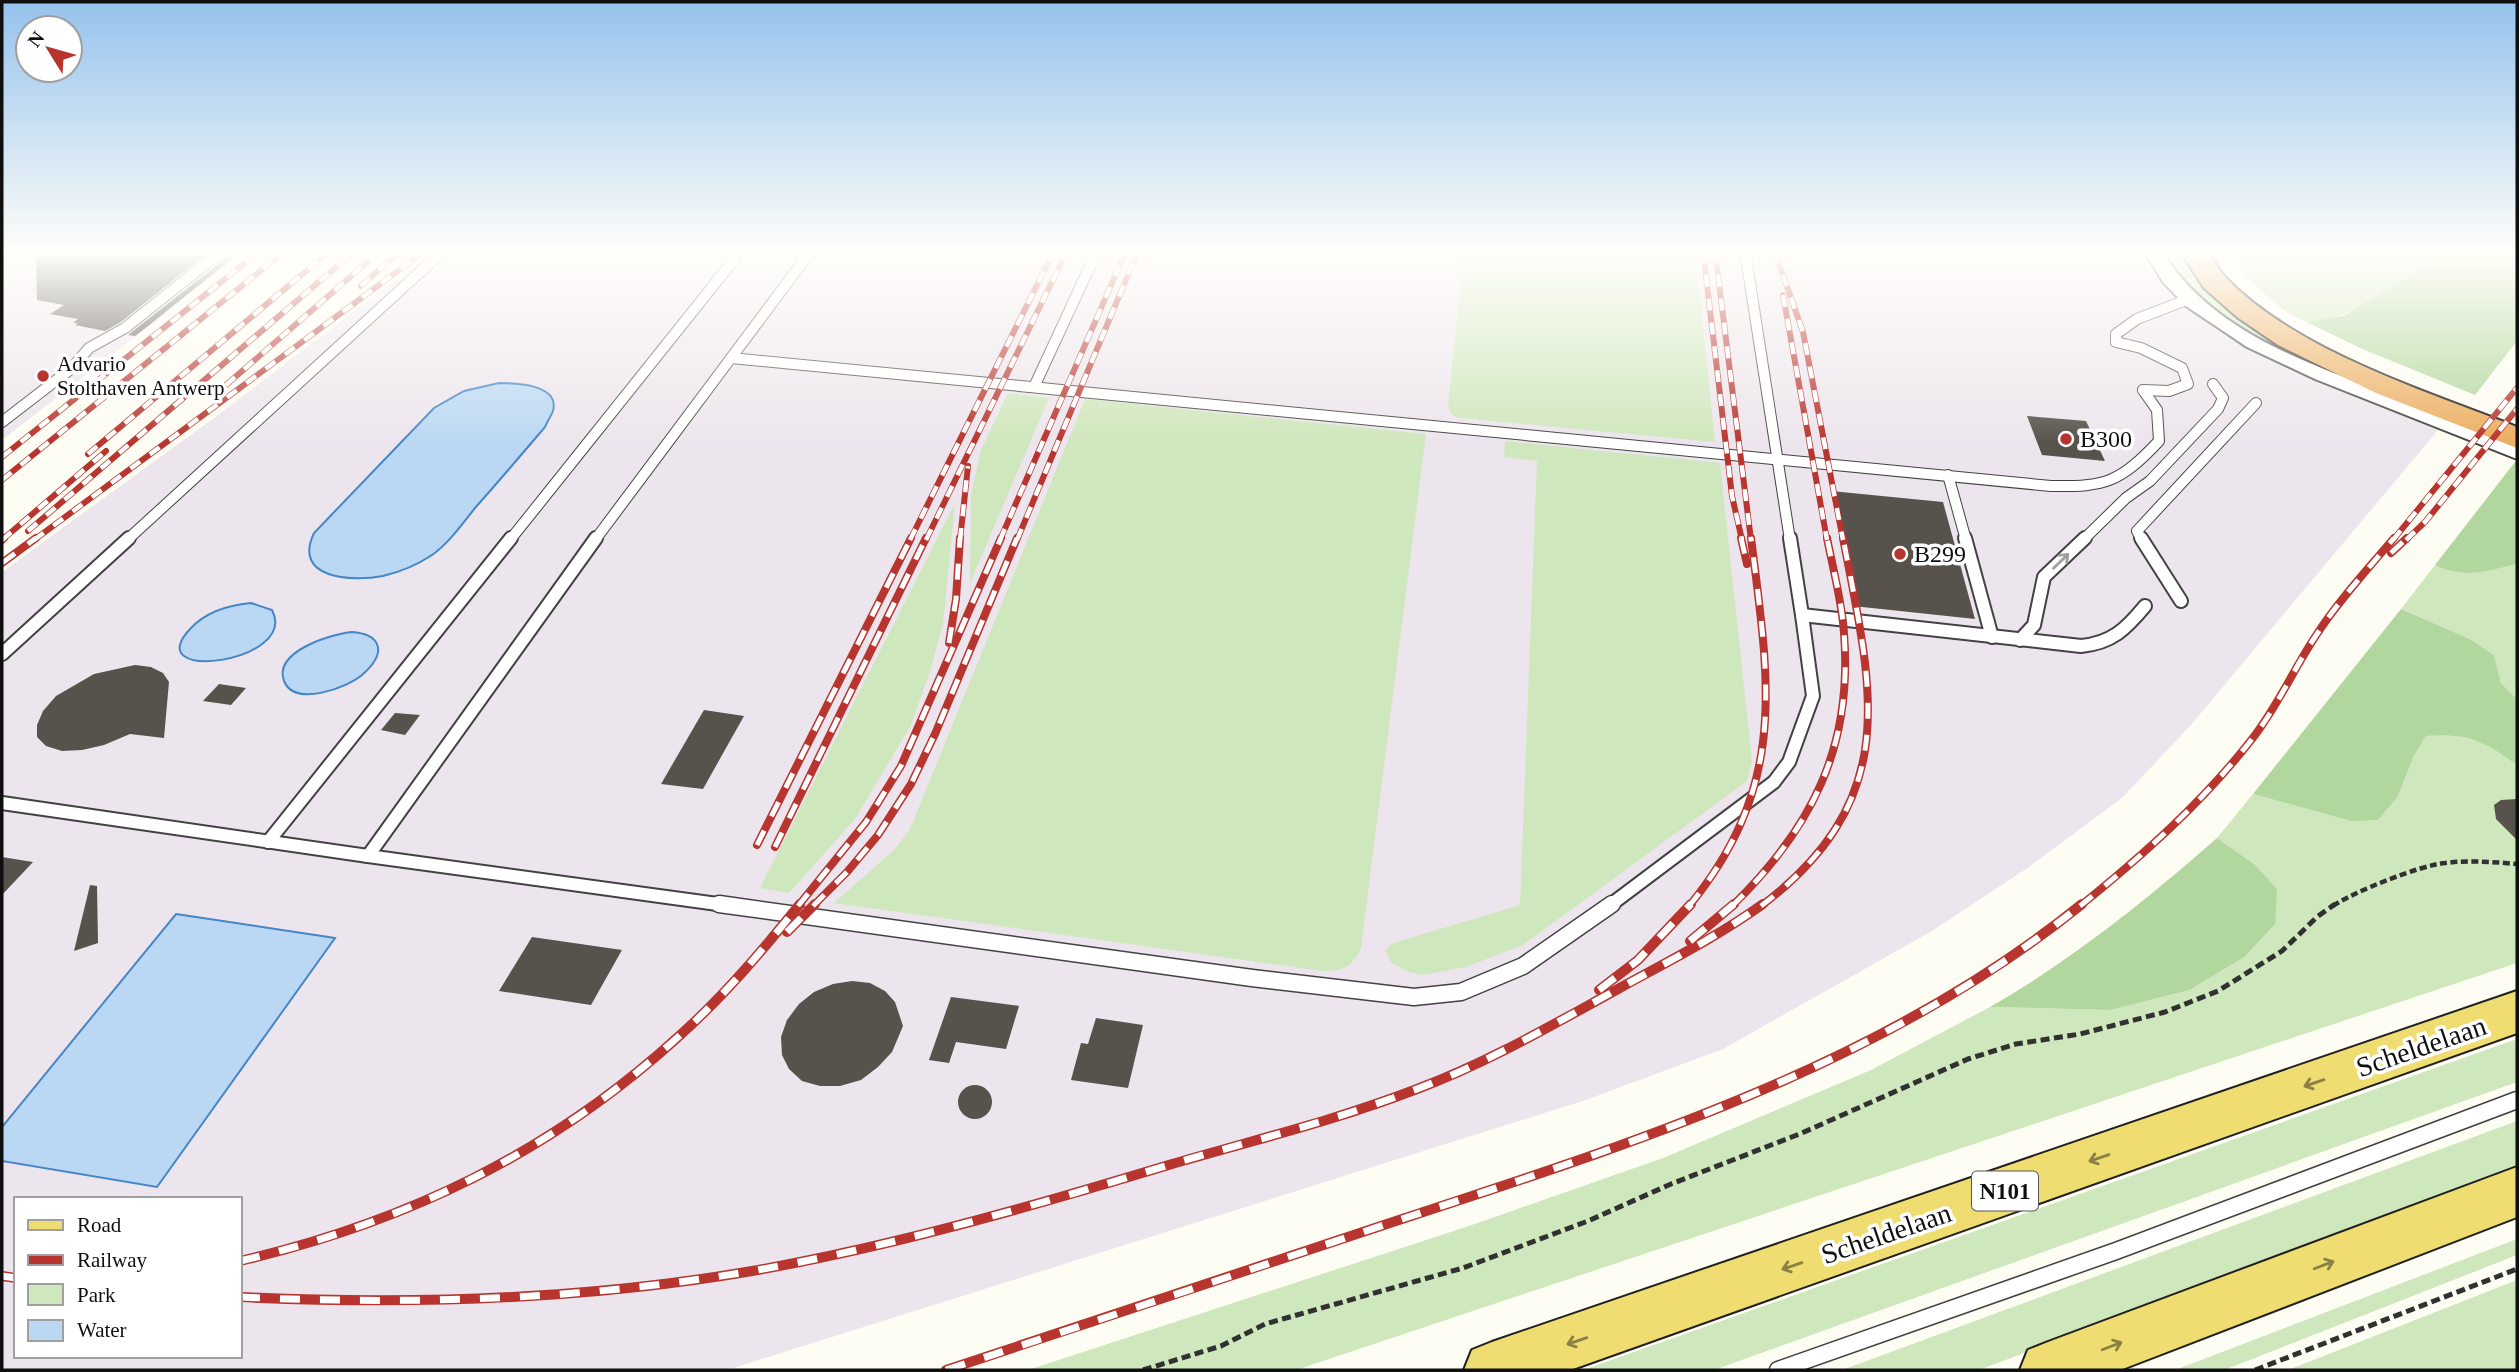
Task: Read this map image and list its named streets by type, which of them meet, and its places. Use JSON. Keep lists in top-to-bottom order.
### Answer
{
  "streets": {
    "main road": ["Scheldelaan", "N101"]
  },
  "places": ["Advario Stolthaven Antwerp", "B300", "B299"],
  "legend": [
    "Road",
    "Railway",
    "Park",
    "Water"
  ],
  "north": "top left"
}
